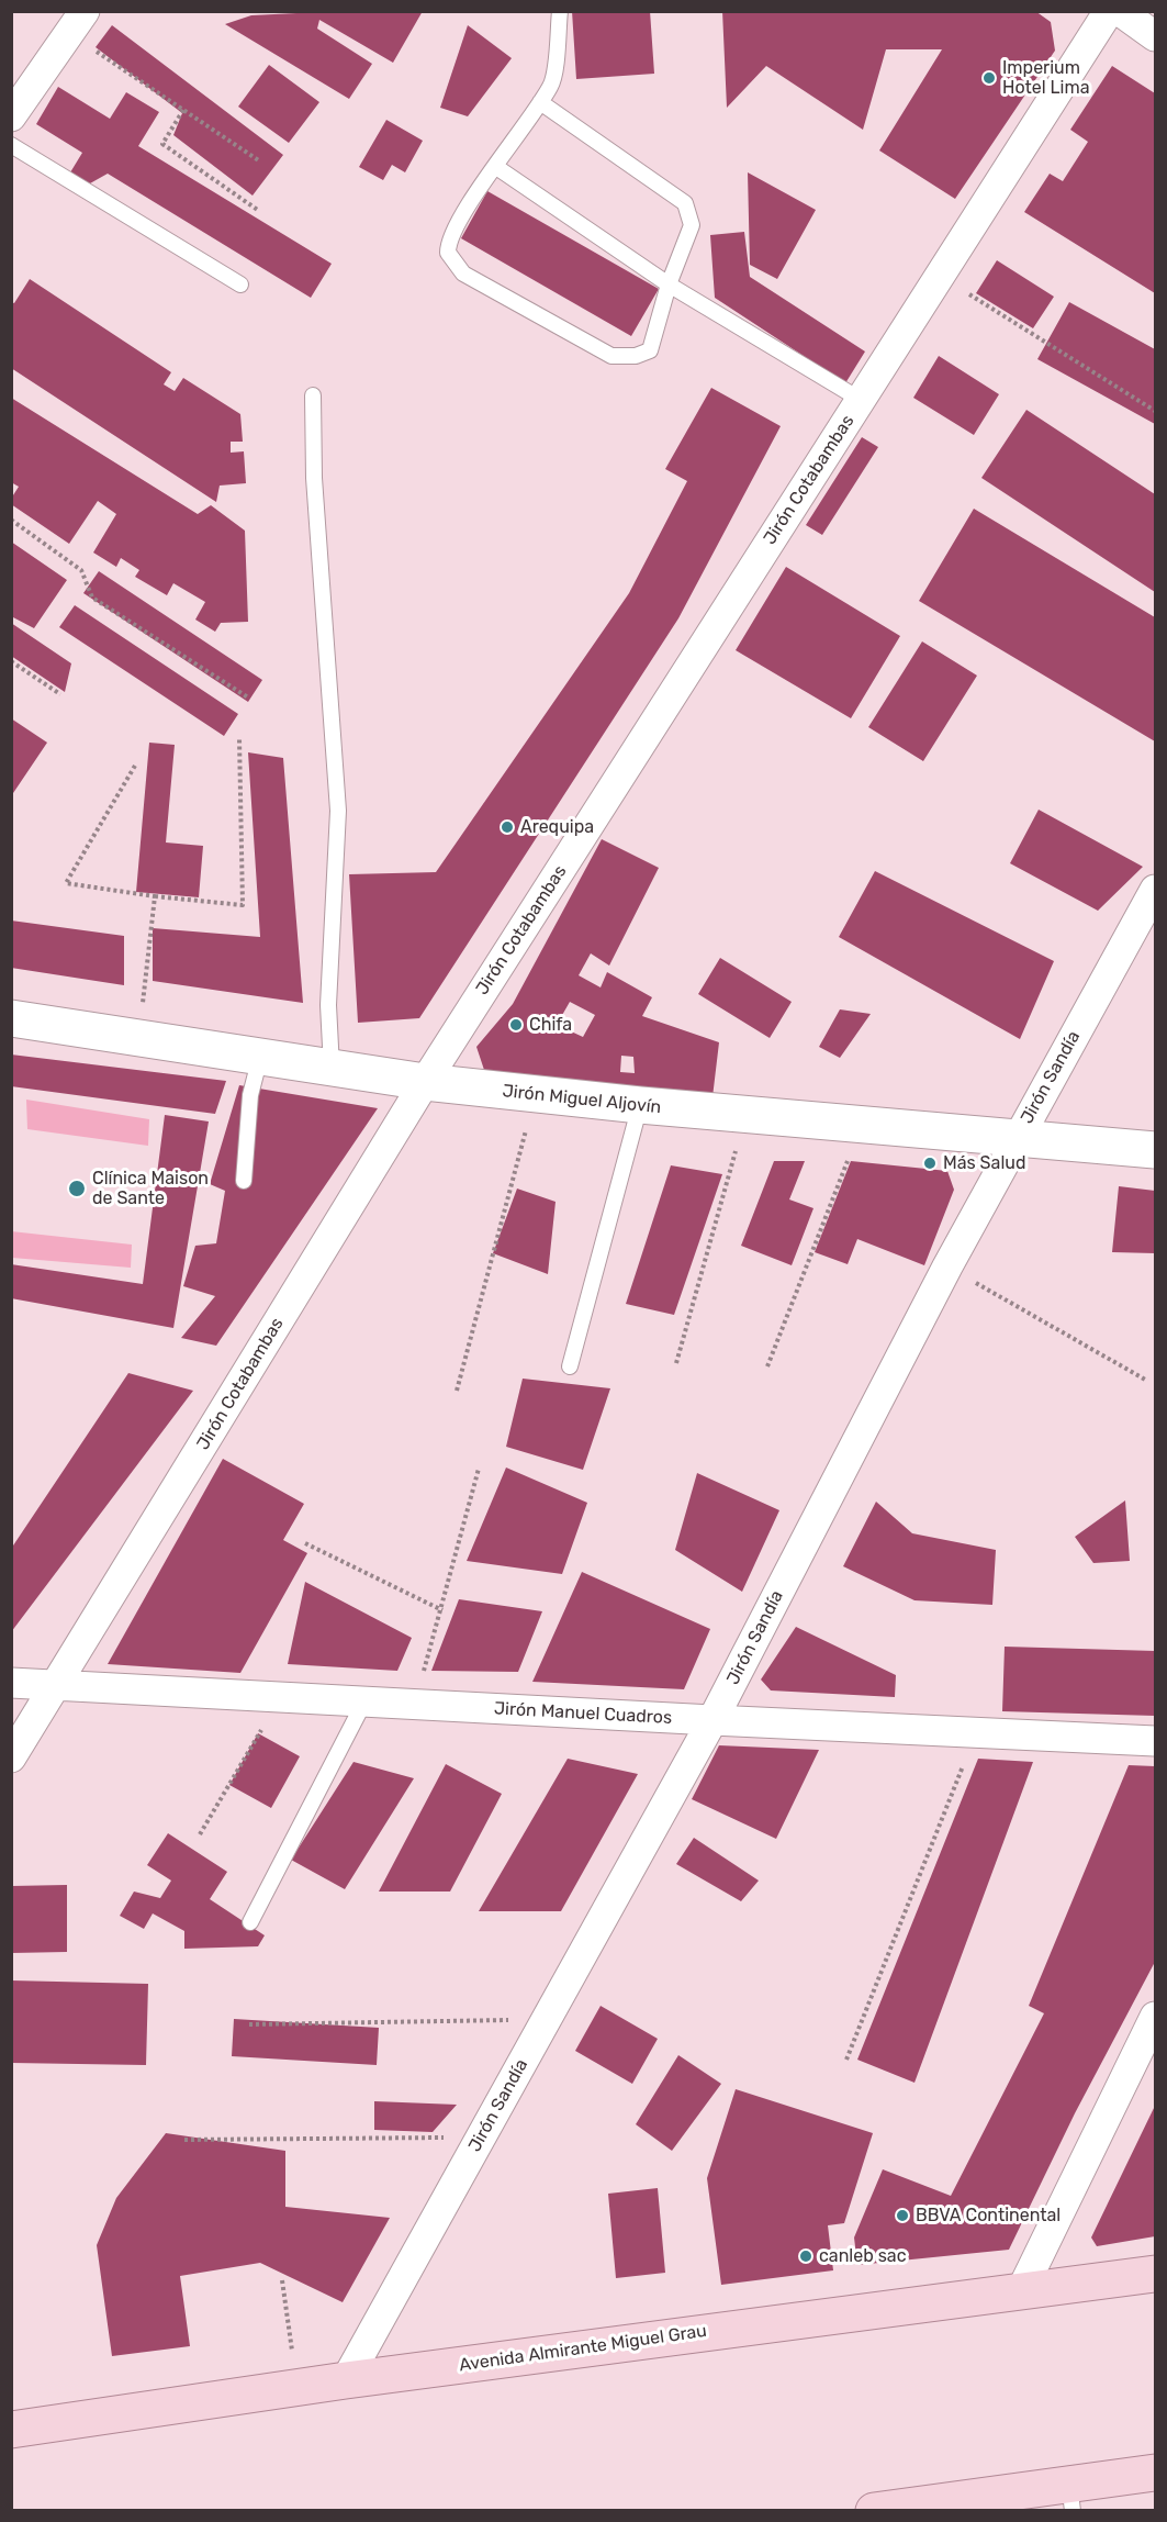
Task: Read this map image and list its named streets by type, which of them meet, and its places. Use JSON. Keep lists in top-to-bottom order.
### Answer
{
  "streets": {
    "main road": ["Avenida Almirante Miguel Grau"],
    "street": [
      "Jirón Cotabambas",
      "Jirón Sandía",
      "Jirón Miguel Aljovín",
      "Jirón Manuel Cuadros"
    ]
  },
  "crossings": [
    ["Jirón Cotabambas", "Jirón Miguel Aljovín"],
    ["Jirón Cotabambas", "Jirón Manuel Cuadros"],
    ["Jirón Sandía", "Jirón Miguel Aljovín"],
    ["Jirón Sandía", "Jirón Manuel Cuadros"],
    ["Jirón Sandía", "Avenida Almirante Miguel Grau"]
  ],
  "places": [
    "Imperium Hotel Lima",
    "Arequipa",
    "Chifa",
    "Más Salud",
    "Clínica Maison de Sante",
    "BBVA Continental",
    "canleb sac"
  ]
}
